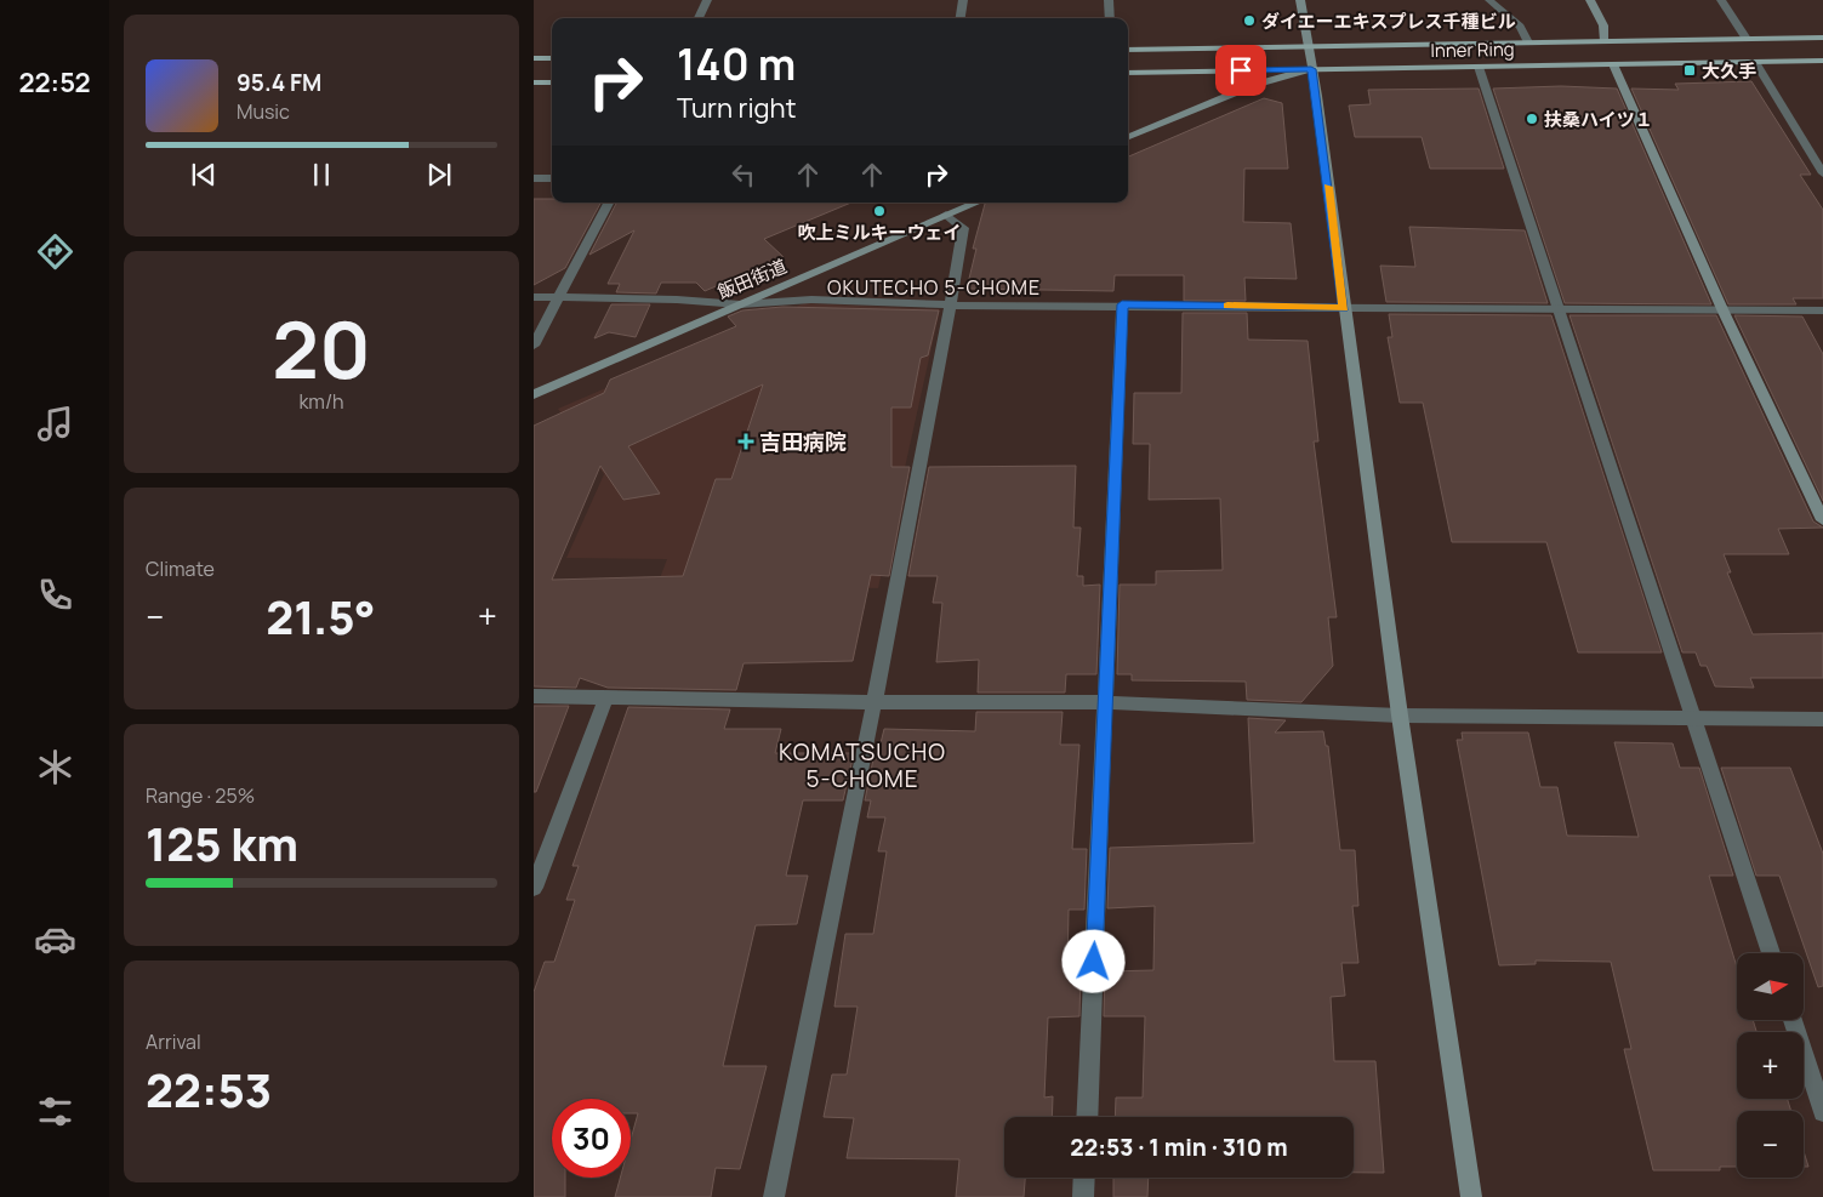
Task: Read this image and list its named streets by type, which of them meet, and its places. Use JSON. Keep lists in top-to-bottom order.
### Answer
{
  "streets": {
    "main road": ["Inner Ring"],
    "street": ["飯田街道"]
  },
  "districts": ["OKUTECHO 5-CHOME", "KOMATSUCHO 5-CHOME"],
  "places": {
    "other": ["ダイエーエキスプレス千種ビル", "扶桑ハイツ１", "吹上ミルキーウェイ"],
    "transit": ["大久手"],
    "health": ["吉田病院"]
  },
  "north": "right",
  "page": {
    "tabs": "22:52",
    "turn": ["140 m", "Turn right"],
    "song": ["95.4 FM", "Music"],
    "tile": [
      ["20", "km/h"],
      "Climate",
      ["Range · 25%", "125 km"],
      ["Arrival", "22:53"]
    ],
    "heat": ["−", "21.5°", "+"],
    "map_buttons": ["+", "−"],
    "limit": "30",
    "trip": "22:53 · 1 min · 310 m"
  }
}
